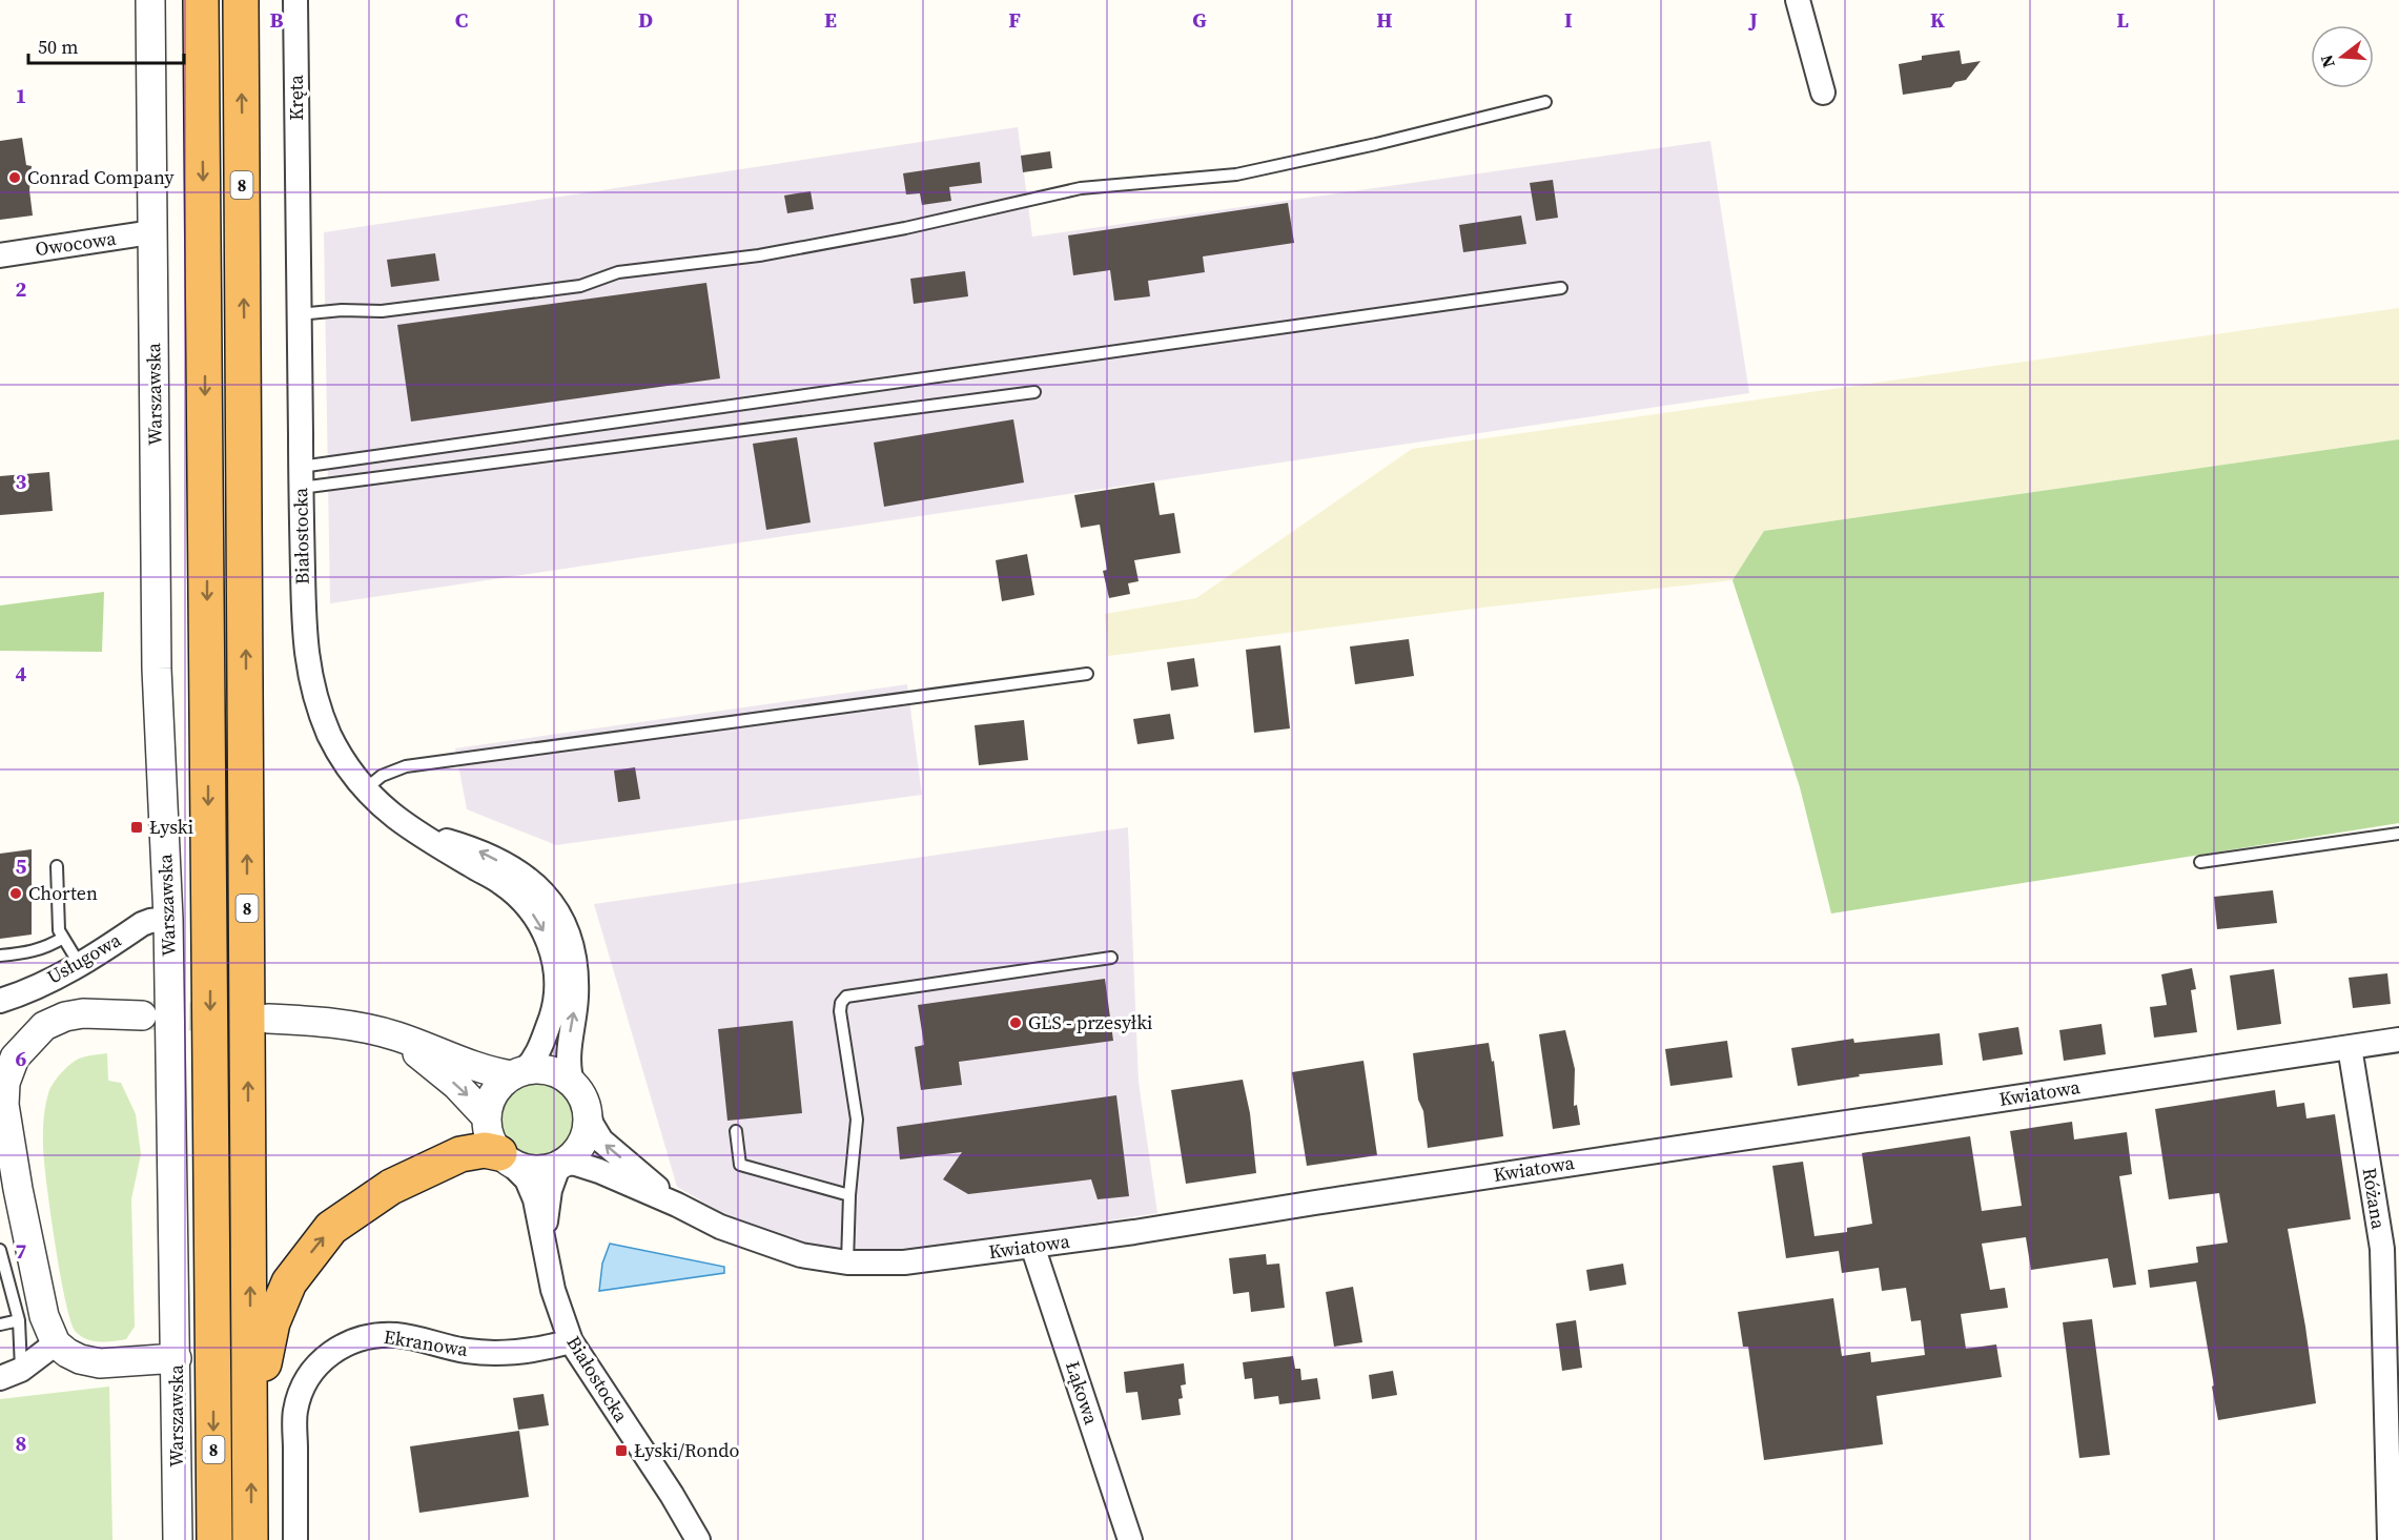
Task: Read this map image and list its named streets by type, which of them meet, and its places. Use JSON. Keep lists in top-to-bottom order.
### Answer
{
  "streets": {
    "highway": ["8"],
    "street": [
      "Kręta",
      "Owocowa",
      "Warszawska",
      "Białostocka",
      "Usługowa",
      "Kwiatowa",
      "Różana",
      "Ekranowa",
      "Łąkowa"
    ]
  },
  "crossings": [
    ["Kręta", "Białostocka"],
    ["Owocowa", "Warszawska"],
    ["Warszawska", "Usługowa"],
    ["Białostocka", "Kwiatowa"],
    ["Białostocka", "Ekranowa"],
    ["Kwiatowa", "Różana"],
    ["Kwiatowa", "Łąkowa"]
  ],
  "places": {
    "other": ["Conrad Company", "Chorten", "GLS - przesyłki"],
    "transit": ["Łyski", "Łyski/Rondo"]
  },
  "scale_bar": "50 m",
  "north": "left",
  "grid": {
    "columns": [
      "B",
      "C",
      "D",
      "E",
      "F",
      "G",
      "H",
      "I",
      "J",
      "K",
      "L"
    ],
    "rows": [
      "1",
      "2",
      "3",
      "4",
      "5",
      "6",
      "7",
      "8"
    ]
  }
}
